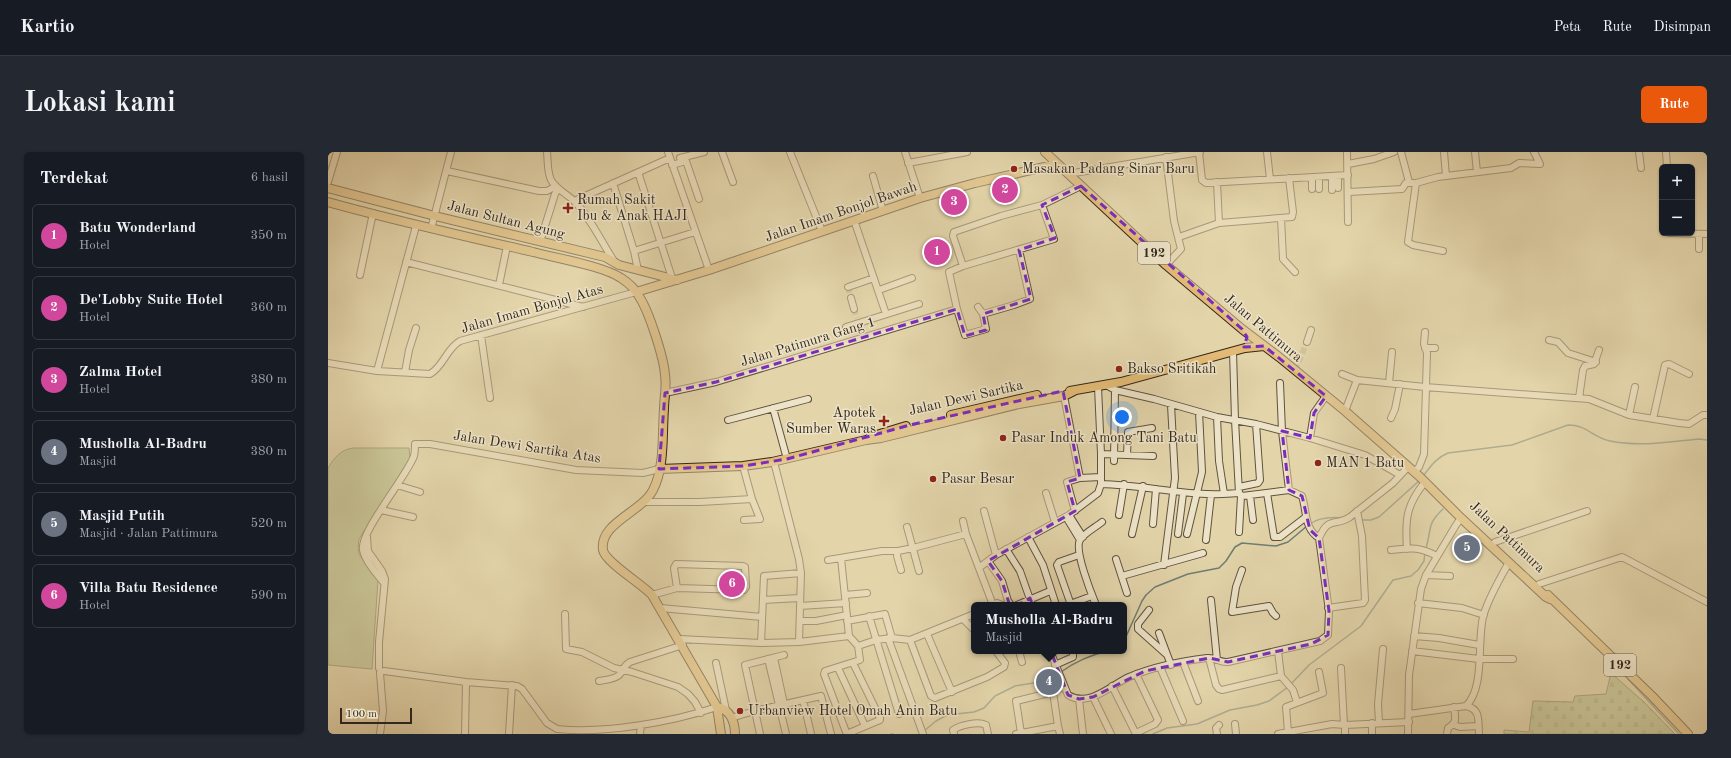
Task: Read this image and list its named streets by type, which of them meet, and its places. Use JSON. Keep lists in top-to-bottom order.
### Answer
{
  "streets": {
    "main road": [
      "Jalan Imam Bonjol Bawah",
      "Jalan Sultan Agung",
      "192",
      "Jalan Pattimura",
      "Jalan Dewi Sartika"
    ],
    "street": ["Jalan Imam Bonjol Atas", "Jalan Patimura Gang 1", "Jalan Dewi Sartika Atas"]
  },
  "crossings": [
    ["Jalan Imam Bonjol Bawah", "Jalan Sultan Agung"],
    ["Jalan Imam Bonjol Bawah", "192"],
    ["Jalan Imam Bonjol Bawah", "Jalan Imam Bonjol Atas"],
    ["Jalan Sultan Agung", "Jalan Imam Bonjol Atas"],
    ["Jalan Sultan Agung", "Jalan Patimura Gang 1"],
    ["Jalan Sultan Agung", "Jalan Dewi Sartika"],
    ["Jalan Sultan Agung", "Jalan Dewi Sartika Atas"],
    ["192", "Jalan Pattimura"],
    ["Jalan Pattimura", "Jalan Dewi Sartika"],
    ["Jalan Dewi Sartika", "Jalan Dewi Sartika Atas"]
  ],
  "places": {
    "other": [
      "Masakan Padang Sinar Baru",
      "Bakso Sritikah",
      "Pasar Induk Among Tani Batu",
      "MAN 1 Batu",
      "Pasar Besar",
      "Urbanview Hotel Omah Anin Batu"
    ],
    "health": ["Rumah Sakit Ibu & Anak HAJI", "Apotek Sumber Waras"]
  },
  "scale_bar": "100 m",
  "page": {
    "header": "Kartio",
    "nav": ["Peta", "Rute", "Disimpan"],
    "buttons": "Rute",
    "title": "Lokasi kami",
    "heading": ["Terdekat", "6 hasil"],
    "map_buttons": ["+", "−"],
    "pins": [
      "2",
      "3",
      "1",
      "5",
      "6",
      "4"
    ],
    "list": [
      {
        "mark": "1",
        "name": "Batu Wonderland",
        "note": "Hotel",
        "value": "350 m"
      },
      {
        "mark": "2",
        "name": "De'Lobby Suite Hotel",
        "note": "Hotel",
        "value": "360 m"
      },
      {
        "mark": "3",
        "name": "Zalma Hotel",
        "note": "Hotel",
        "value": "380 m"
      },
      {
        "mark": "4",
        "name": "Musholla Al-Badru",
        "note": "Masjid",
        "value": "380 m"
      },
      {
        "mark": "5",
        "name": "Masjid Putih",
        "note": "Masjid · Jalan Pattimura",
        "value": "520 m"
      },
      {
        "mark": "6",
        "name": "Villa Batu Residence",
        "note": "Hotel",
        "value": "590 m"
      }
    ],
    "popup": ["Musholla Al-Badru", "Masjid"],
    "scale": "100 m"
  }
}
